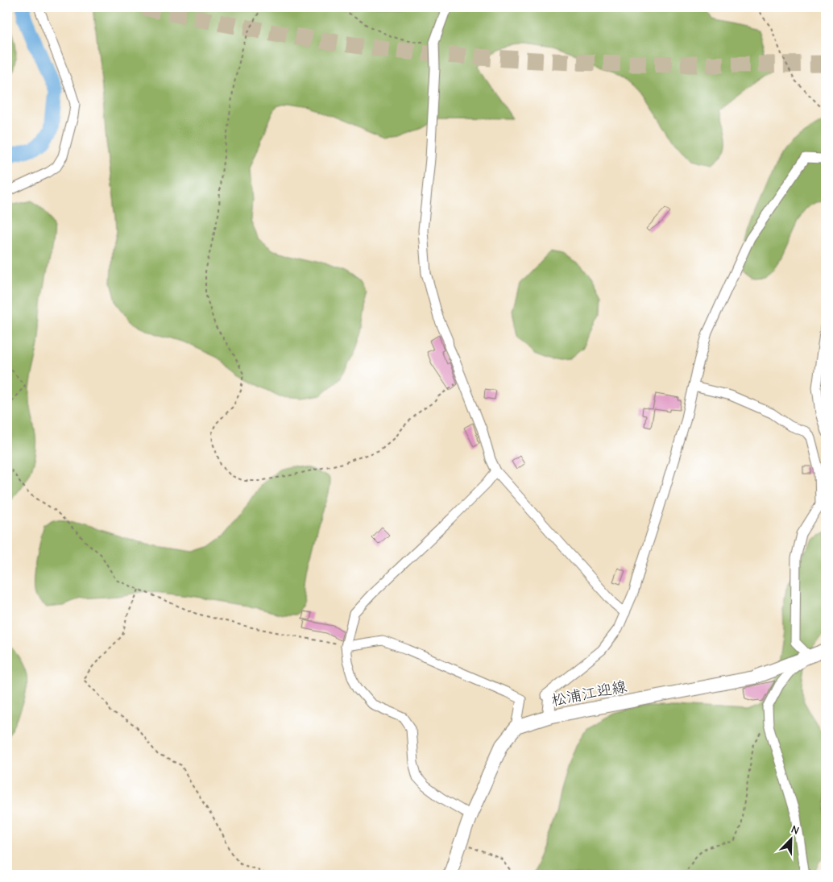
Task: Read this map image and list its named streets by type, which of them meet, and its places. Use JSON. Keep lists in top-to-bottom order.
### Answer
{
  "streets": {
    "main road": ["松浦江迎線"]
  },
  "north": "top right"
}
